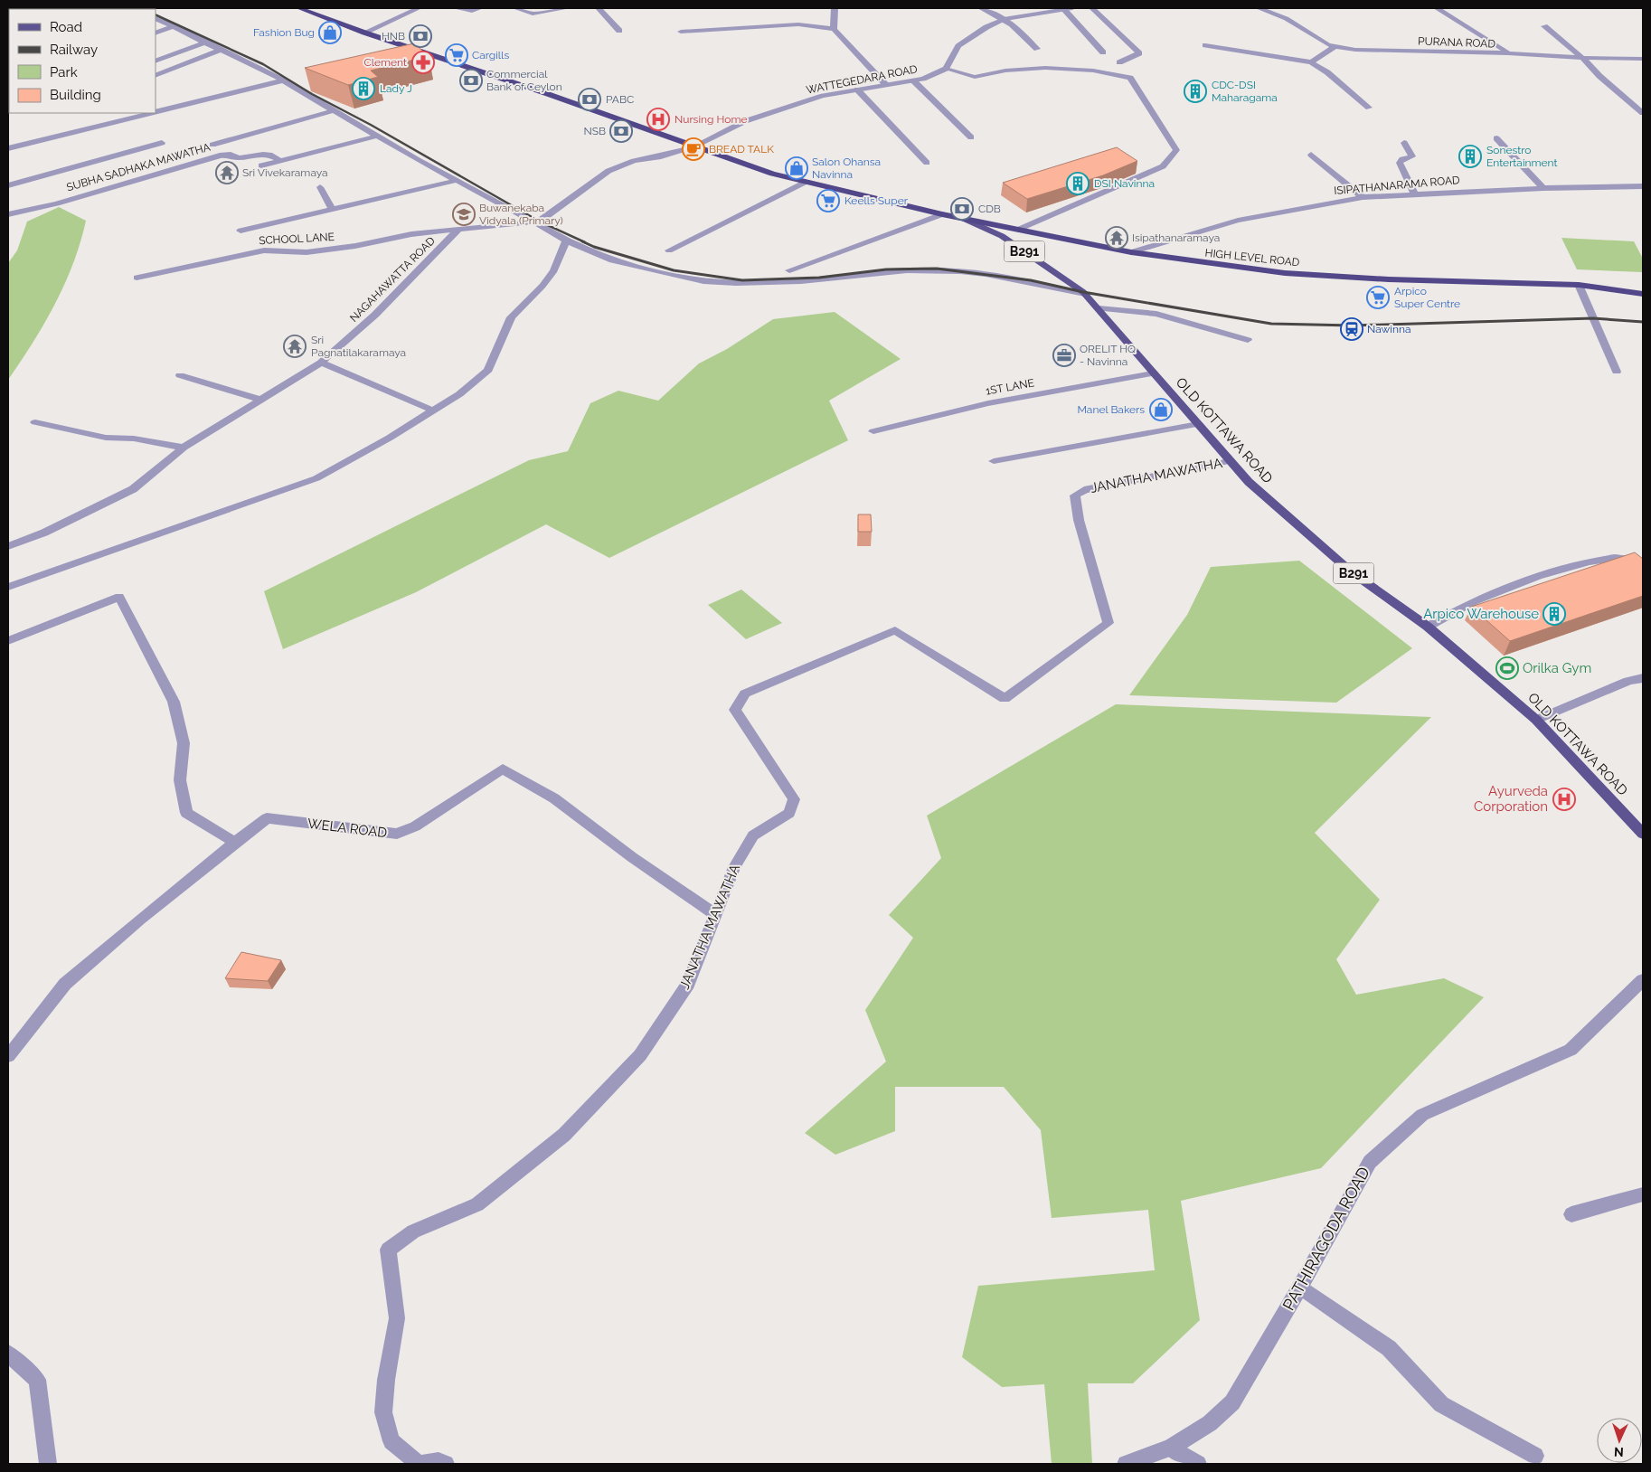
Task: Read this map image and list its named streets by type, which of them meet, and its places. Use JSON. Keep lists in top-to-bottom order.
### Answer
{
  "streets": {
    "highway": ["HIGH LEVEL ROAD"],
    "main road": ["B291", "OLD KOTTAWA ROAD"],
    "street": [
      "PURANA ROAD",
      "WATTEGEDARA ROAD",
      "SUBHA SADHAKA MAWATHA",
      "ISIPATHANARAMA ROAD",
      "SCHOOL LANE",
      "NAGAHAWATTA ROAD",
      "1ST LANE",
      "JANATHA MAWATHA",
      "WELA ROAD",
      "PATHIRAGODA ROAD"
    ]
  },
  "crossings": [
    ["WATTEGEDARA ROAD", "HIGH LEVEL ROAD"],
    ["ISIPATHANARAMA ROAD", "HIGH LEVEL ROAD"],
    ["SCHOOL LANE", "NAGAHAWATTA ROAD"],
    ["HIGH LEVEL ROAD", "OLD KOTTAWA ROAD"],
    ["1ST LANE", "OLD KOTTAWA ROAD"],
    ["OLD KOTTAWA ROAD", "JANATHA MAWATHA"],
    ["JANATHA MAWATHA", "WELA ROAD"]
  ],
  "places": {
    "shop": ["Fashion Bug", "Salon Ohansa Navinna", "Manel Bakers"],
    "bank": [
      "HNB",
      "Commercial Bank of Ceylon",
      "PABC",
      "NSB",
      "CDB"
    ],
    "supermarket": ["Cargills", "Keells Super", "Arpico Super Centre"],
    "pharmacy": ["Clement"],
    "building": [
      "Lady J",
      "CDC-DSI Maharagama",
      "Sonestro Entertainment",
      "DSI Navinna",
      "Arpico Warehouse"
    ],
    "hospital": ["Nursing Home", "Ayurveda Corporation"],
    "cafe": ["BREAD TALK"],
    "temple": ["Sri Vivekaramaya", "Isipathanaramaya", "Sri Pagnatilakaramaya"],
    "school or university": ["Buwanekaba Vidyala (Primary)"],
    "station": ["Nawinna"],
    "office": ["ORELIT HQ - Navinna"],
    "sports": ["Orilka Gym"]
  },
  "legend": [
    "Road",
    "Railway",
    "Park",
    "Building"
  ],
  "north": "bottom"
}
